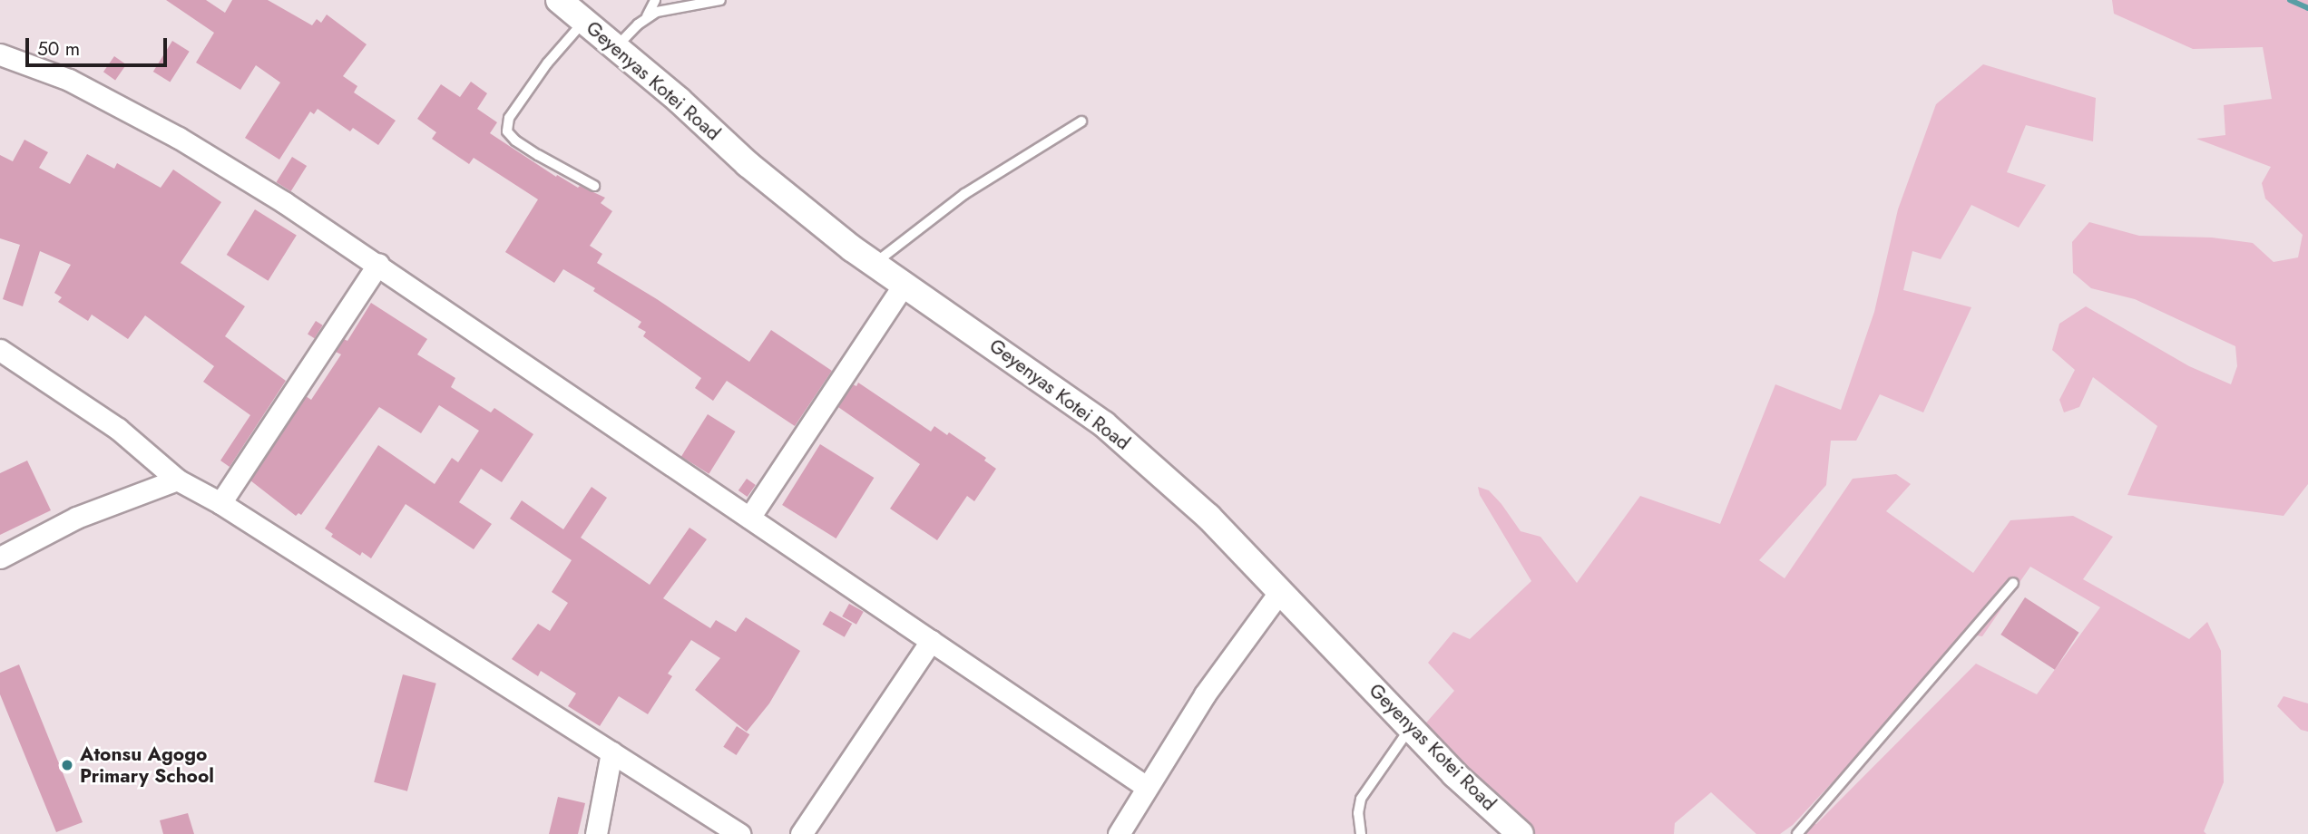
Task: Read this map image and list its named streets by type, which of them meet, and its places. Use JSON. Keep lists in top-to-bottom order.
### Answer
{
  "streets": {
    "street": ["Geyenyas Kotei Road"]
  },
  "places": ["Atonsu Agogo Primary School"],
  "scale_bar": "50 m"
}
